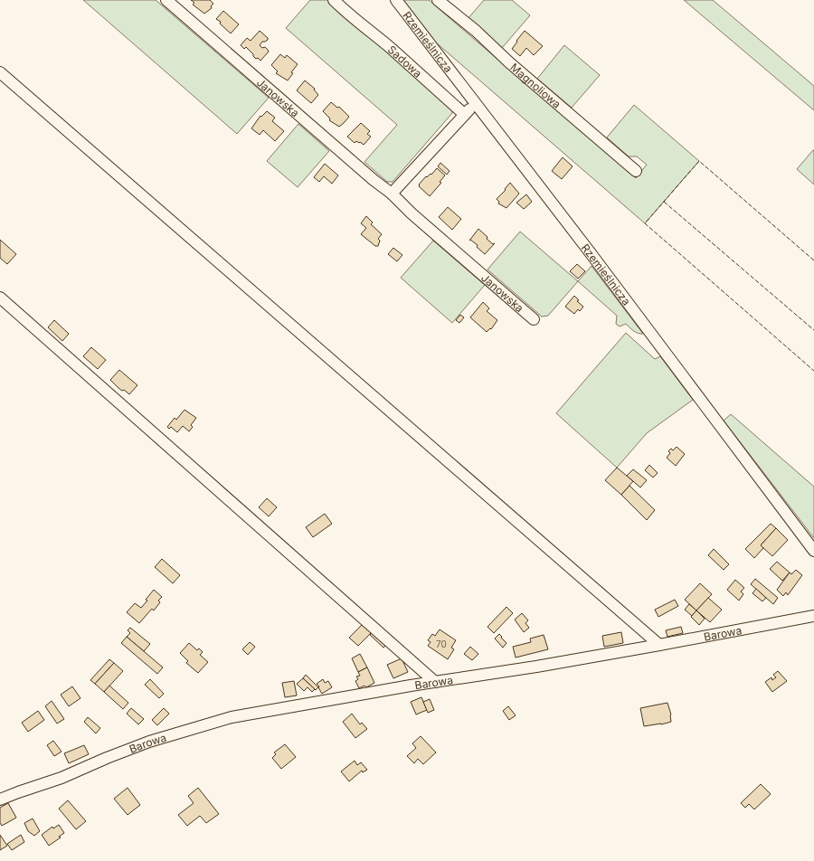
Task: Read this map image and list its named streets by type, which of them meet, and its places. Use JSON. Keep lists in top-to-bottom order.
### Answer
{
  "streets": {
    "street": [
      "Rzemieślnicza",
      "Sadowa",
      "Magnoliowa",
      "Janowska",
      "Barowa"
    ]
  },
  "house_numbers": ["70"]
}
